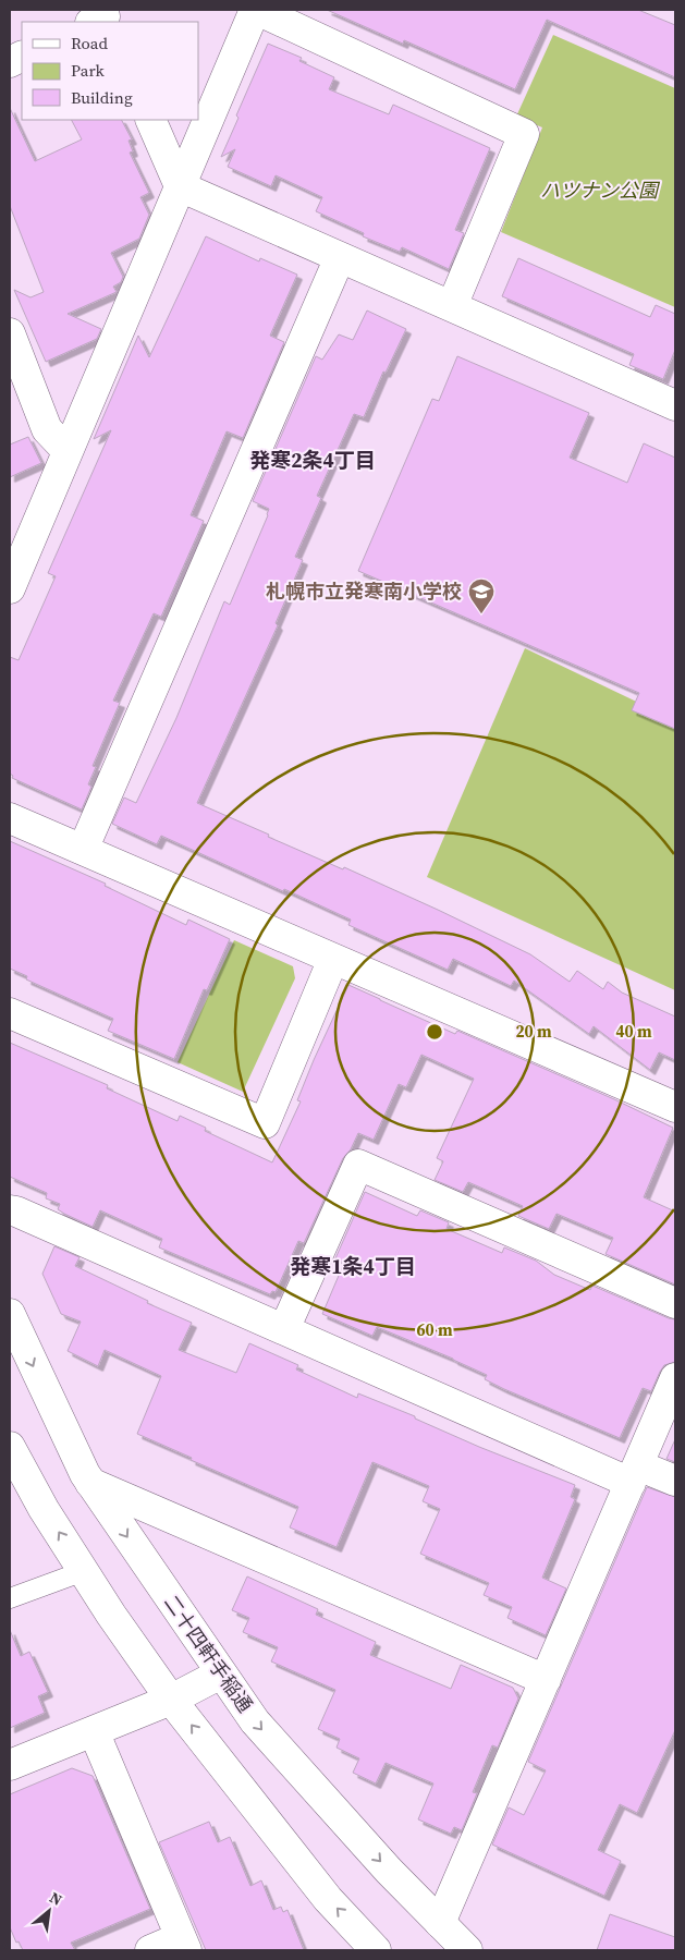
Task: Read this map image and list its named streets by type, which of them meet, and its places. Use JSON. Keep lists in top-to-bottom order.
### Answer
{
  "streets": {
    "street": ["二十四軒手稲通"]
  },
  "districts": ["発寒2条4丁目", "発寒1条4丁目"],
  "parks": ["ハツナン公園"],
  "places": {
    "school or university": ["札幌市立発寒南小学校"]
  },
  "legend": ["Road", "Park", "Building"],
  "north": "top right",
  "rings": ["20 m", "40 m", "60 m"]
}
